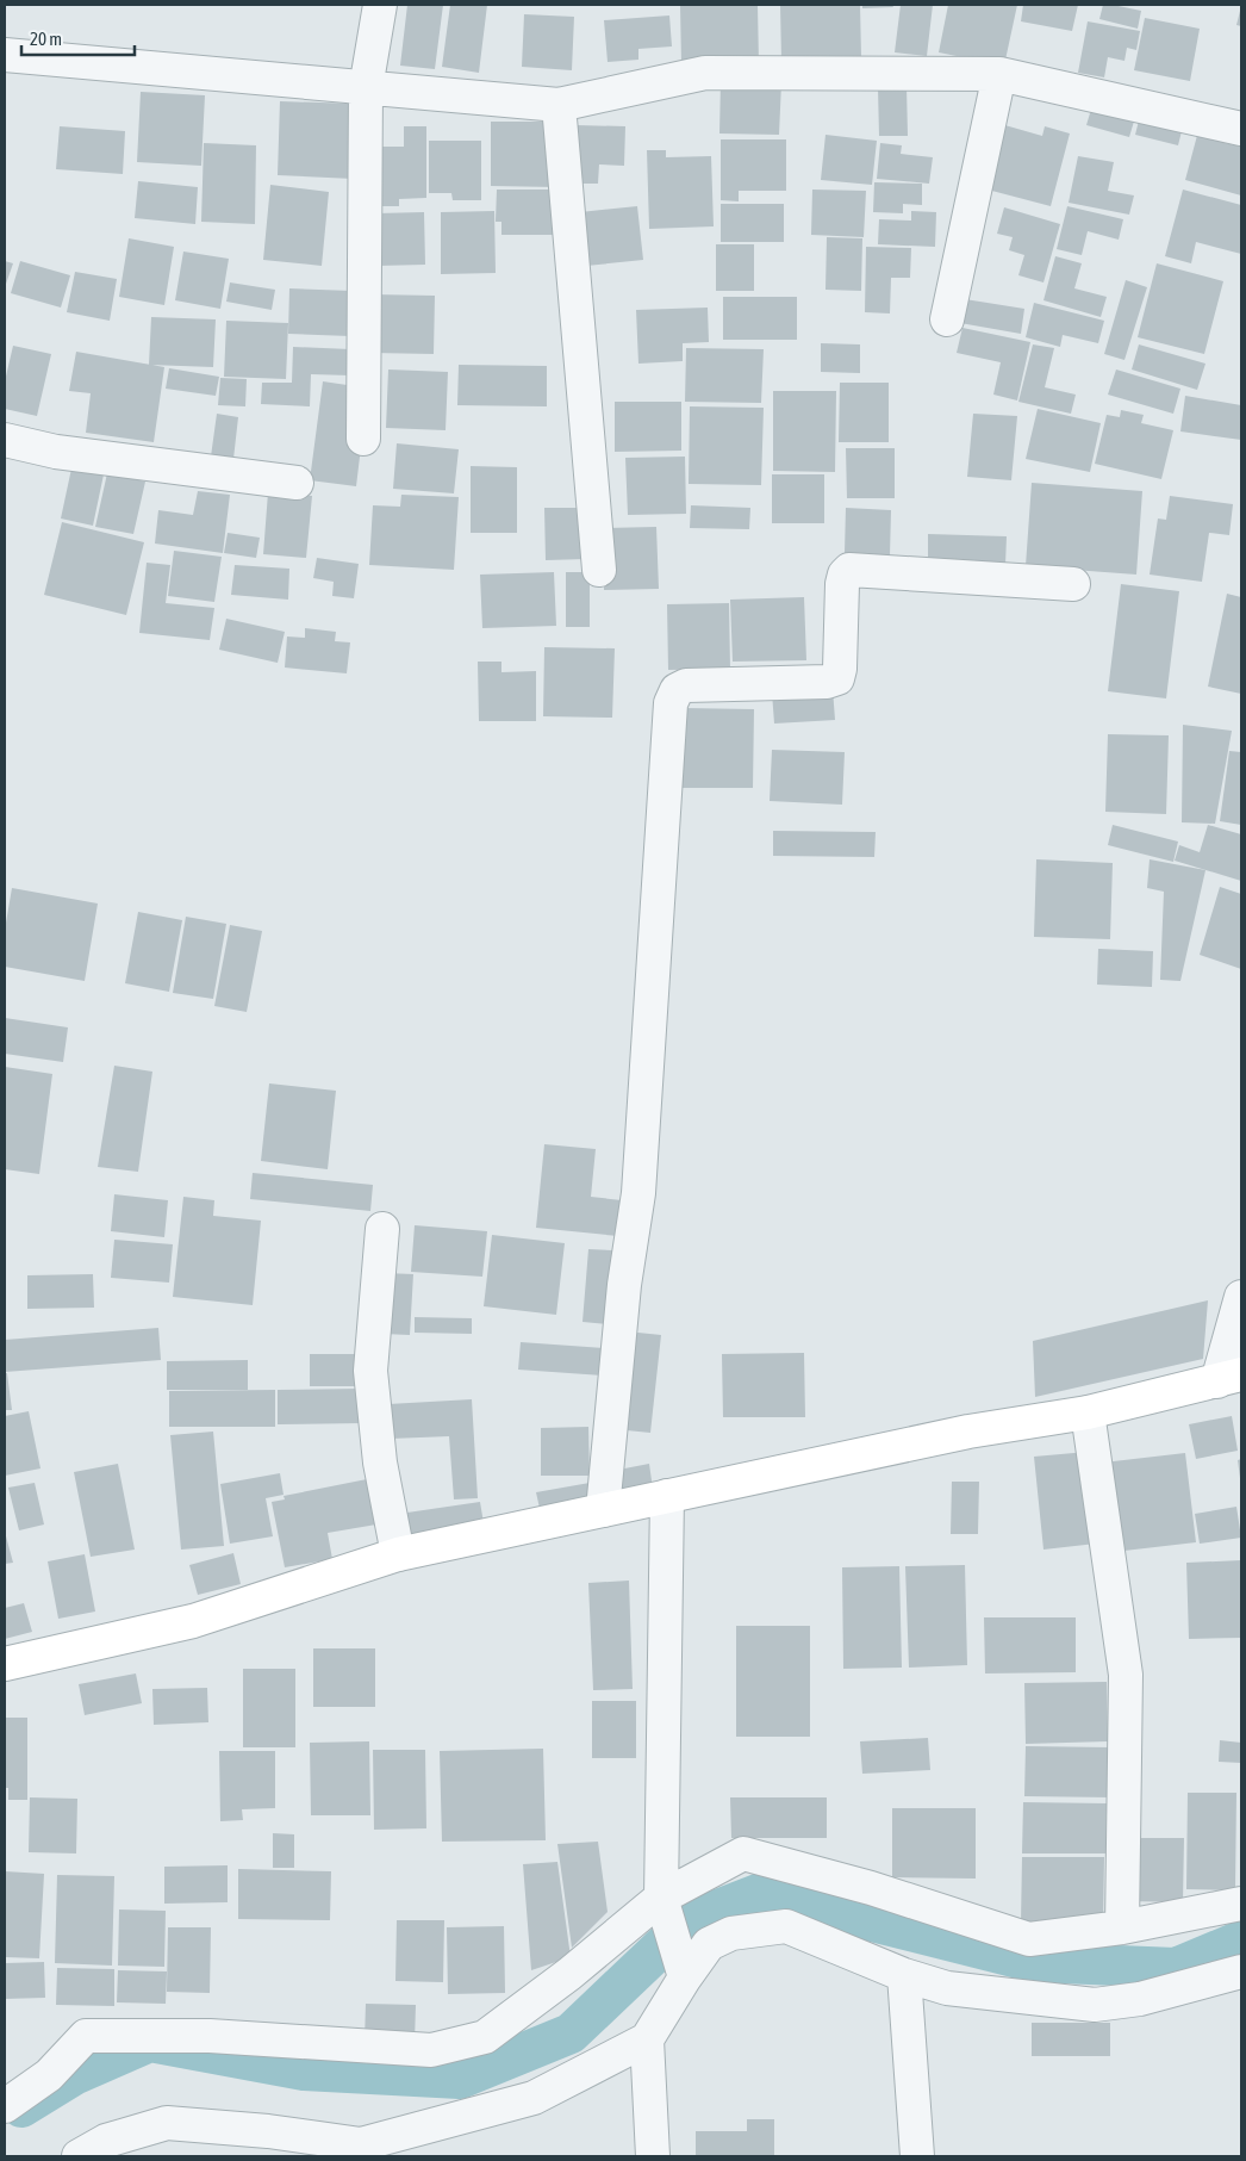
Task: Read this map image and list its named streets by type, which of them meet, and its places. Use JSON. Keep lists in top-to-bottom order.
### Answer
{
  "scale_bar": "20 m"
}
